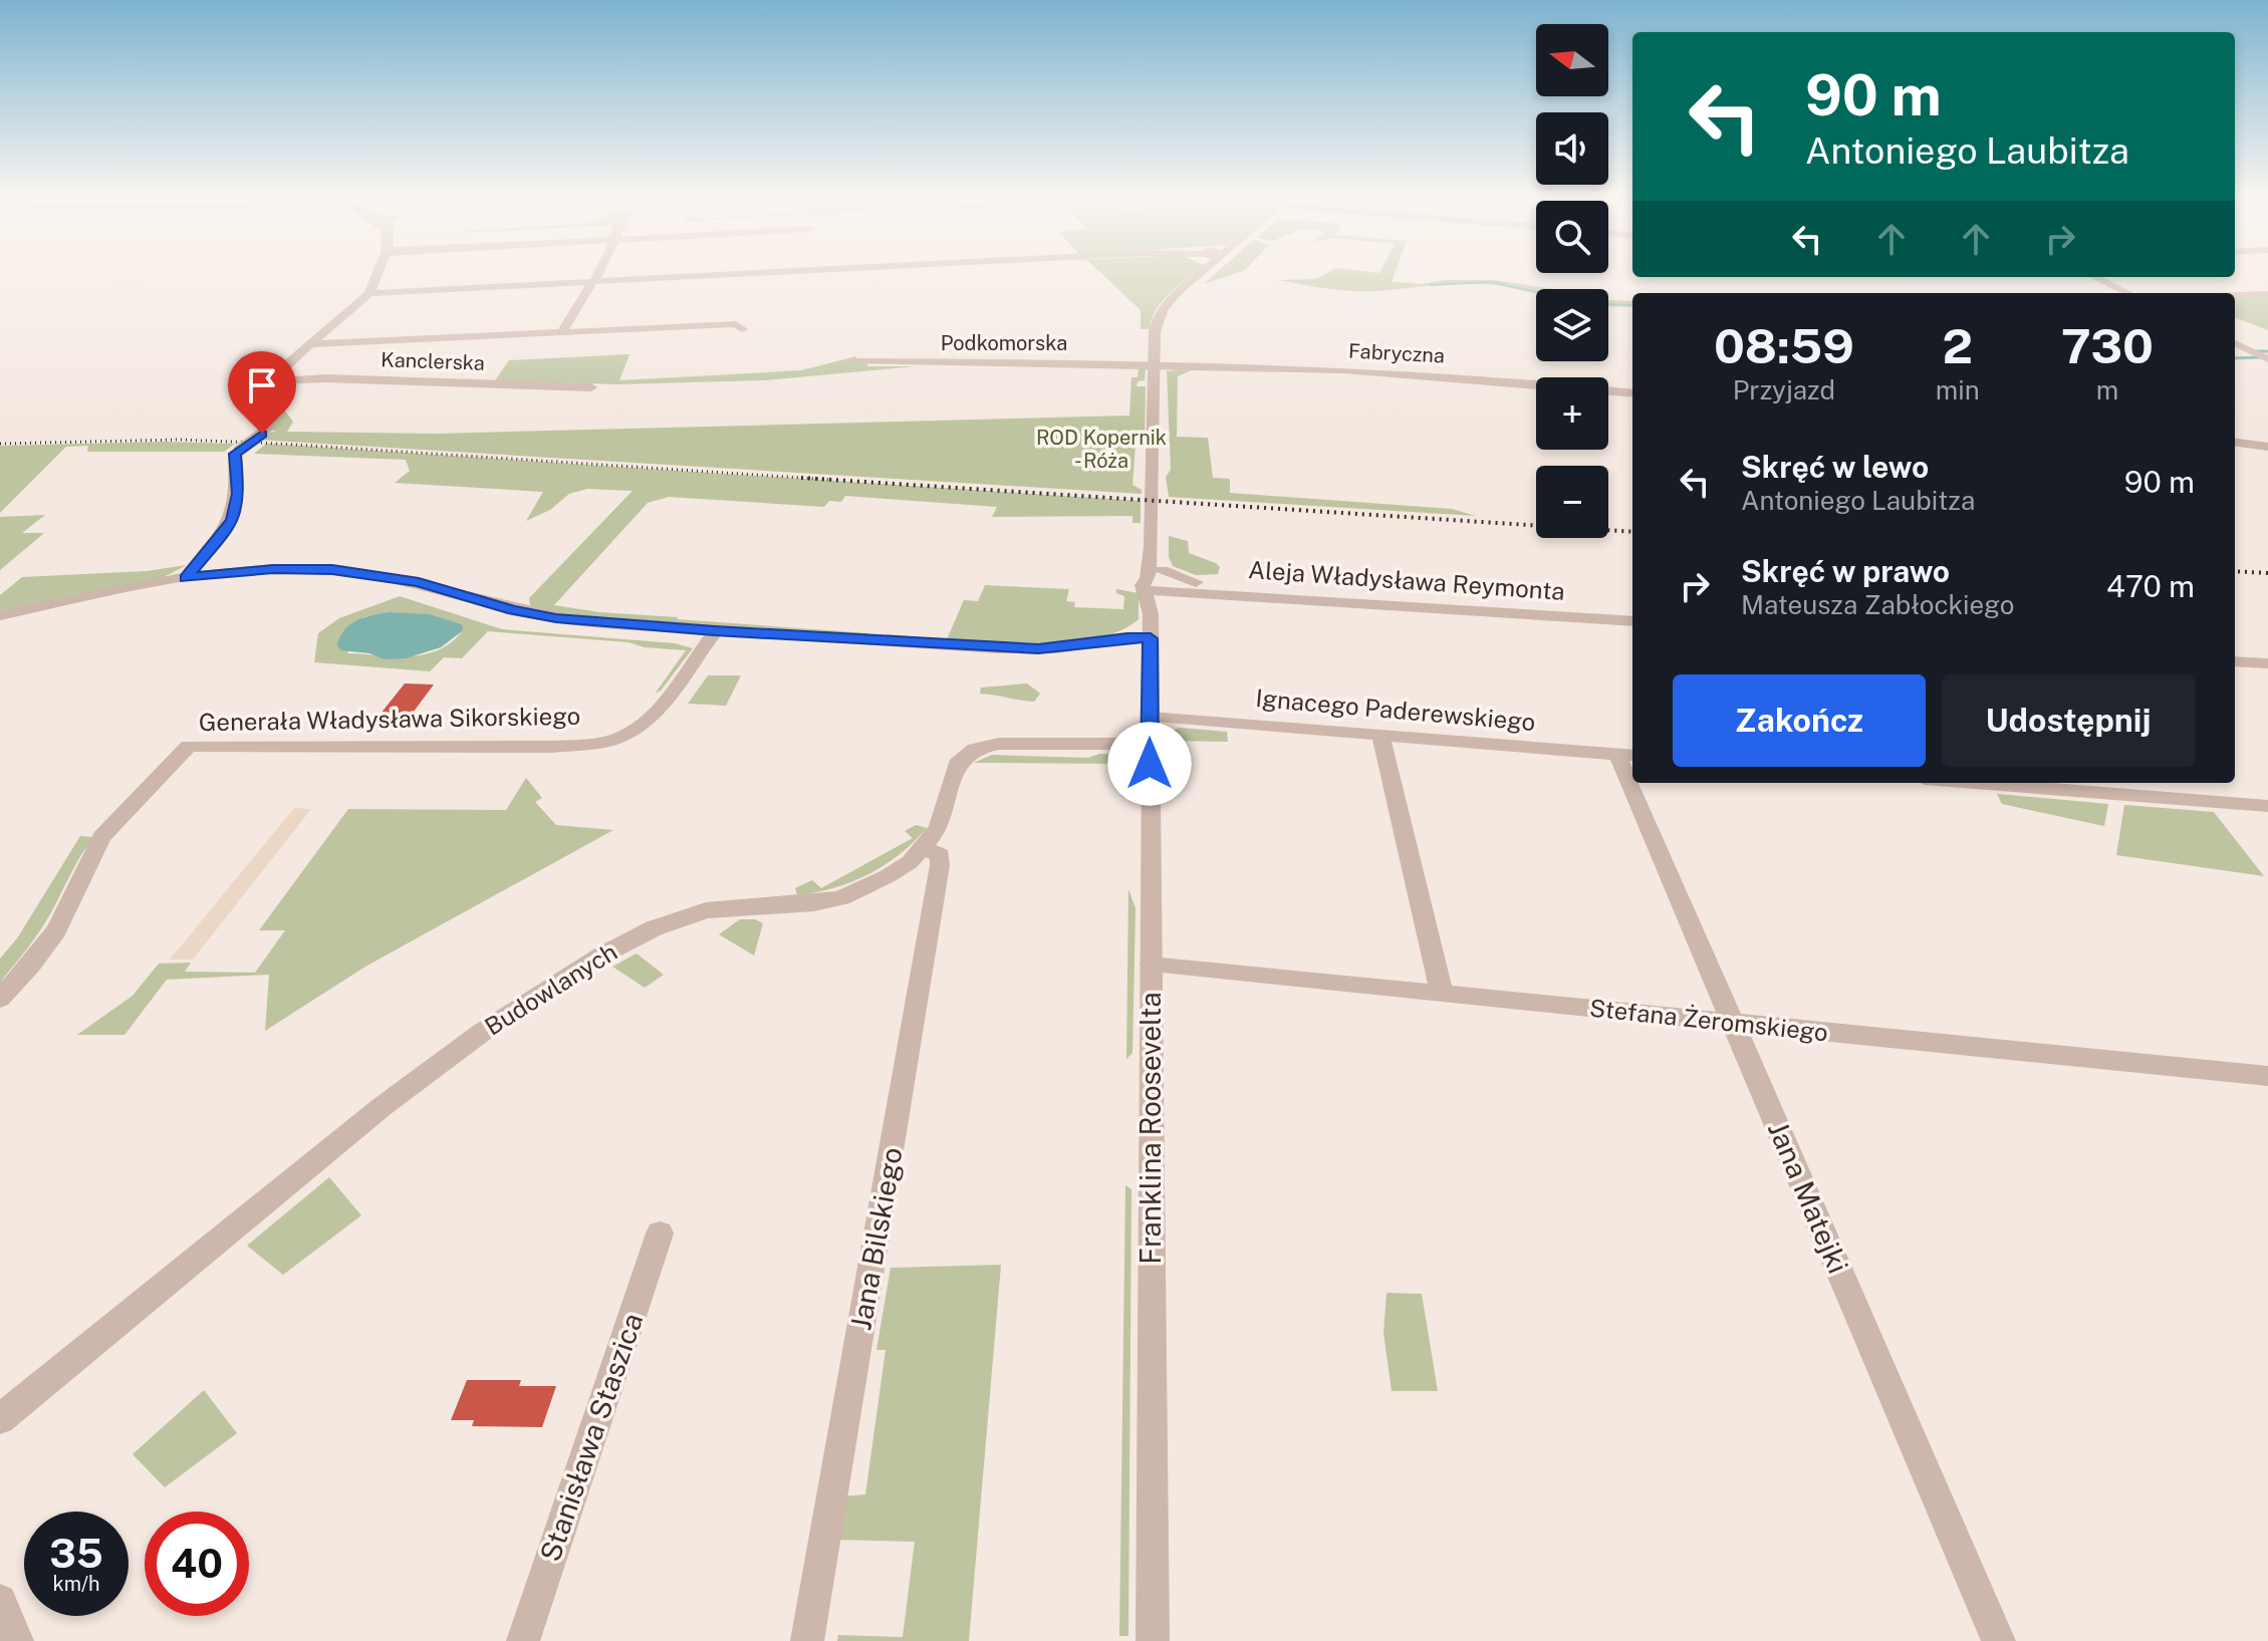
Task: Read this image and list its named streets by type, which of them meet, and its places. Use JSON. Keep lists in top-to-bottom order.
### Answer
{
  "streets": {
    "street": [
      "Podkomorska",
      "Fabryczna",
      "Kanclerska",
      "Aleja Władysława Reymonta",
      "Ignacego Paderewskiego",
      "Generała Władysława Sikorskiego",
      "Budowlanych",
      "Stefana Żeromskiego",
      "Franklina Roosevelta",
      "Jana Matejki",
      "Jana Bilskiego",
      "Stanisława Staszica"
    ]
  },
  "crossings": [
    ["Podkomorska", "Fabryczna"],
    ["Podkomorska", "Franklina Roosevelta"],
    ["Fabryczna", "Franklina Roosevelta"],
    ["Aleja Władysława Reymonta", "Franklina Roosevelta"],
    ["Ignacego Paderewskiego", "Budowlanych"],
    ["Ignacego Paderewskiego", "Franklina Roosevelta"],
    ["Budowlanych", "Franklina Roosevelta"],
    ["Budowlanych", "Jana Bilskiego"],
    ["Stefana Żeromskiego", "Franklina Roosevelta"],
    ["Stefana Żeromskiego", "Jana Matejki"]
  ],
  "parks": ["ROD Kopernik - Róża"],
  "north": "left",
  "page": {
    "map_buttons": ["+", "−"],
    "turn": ["90 m", "Antoniego Laubitza"],
    "eta": [
      "08:59",
      "Przyjazd",
      "2",
      "min",
      "730",
      "m"
    ],
    "list": [
      {
        "name": "Skręć w lewo",
        "note": "Antoniego Laubitza",
        "value": "90 m"
      },
      {
        "name": "Skręć w prawo",
        "note": "Mateusza Zabłockiego",
        "value": "470 m"
      }
    ],
    "buttons": ["Zakończ", "Udostępnij"],
    "speed": "35 km/h",
    "limit": "40"
  }
}
